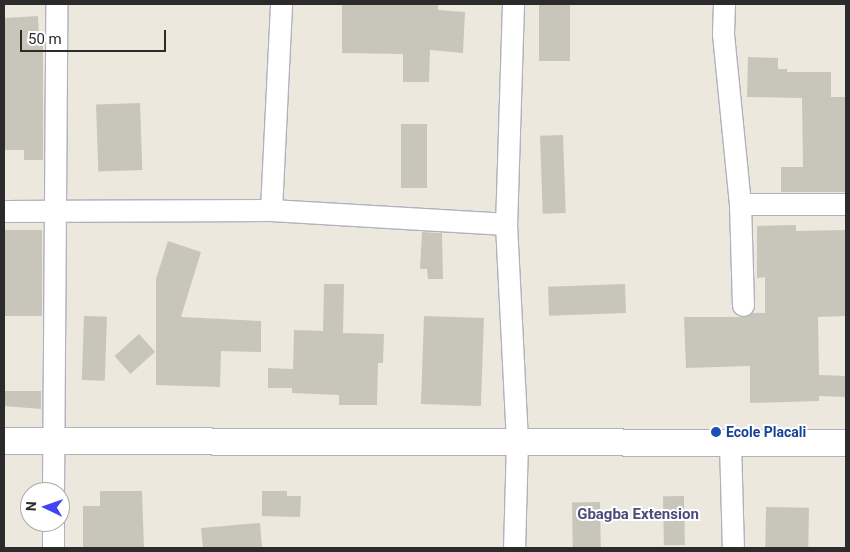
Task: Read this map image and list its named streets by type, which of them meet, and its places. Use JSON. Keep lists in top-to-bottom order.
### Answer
{
  "districts": ["Gbagba Extension"],
  "places": ["Ecole Placali"],
  "scale_bar": "50 m",
  "north": "left"
}
